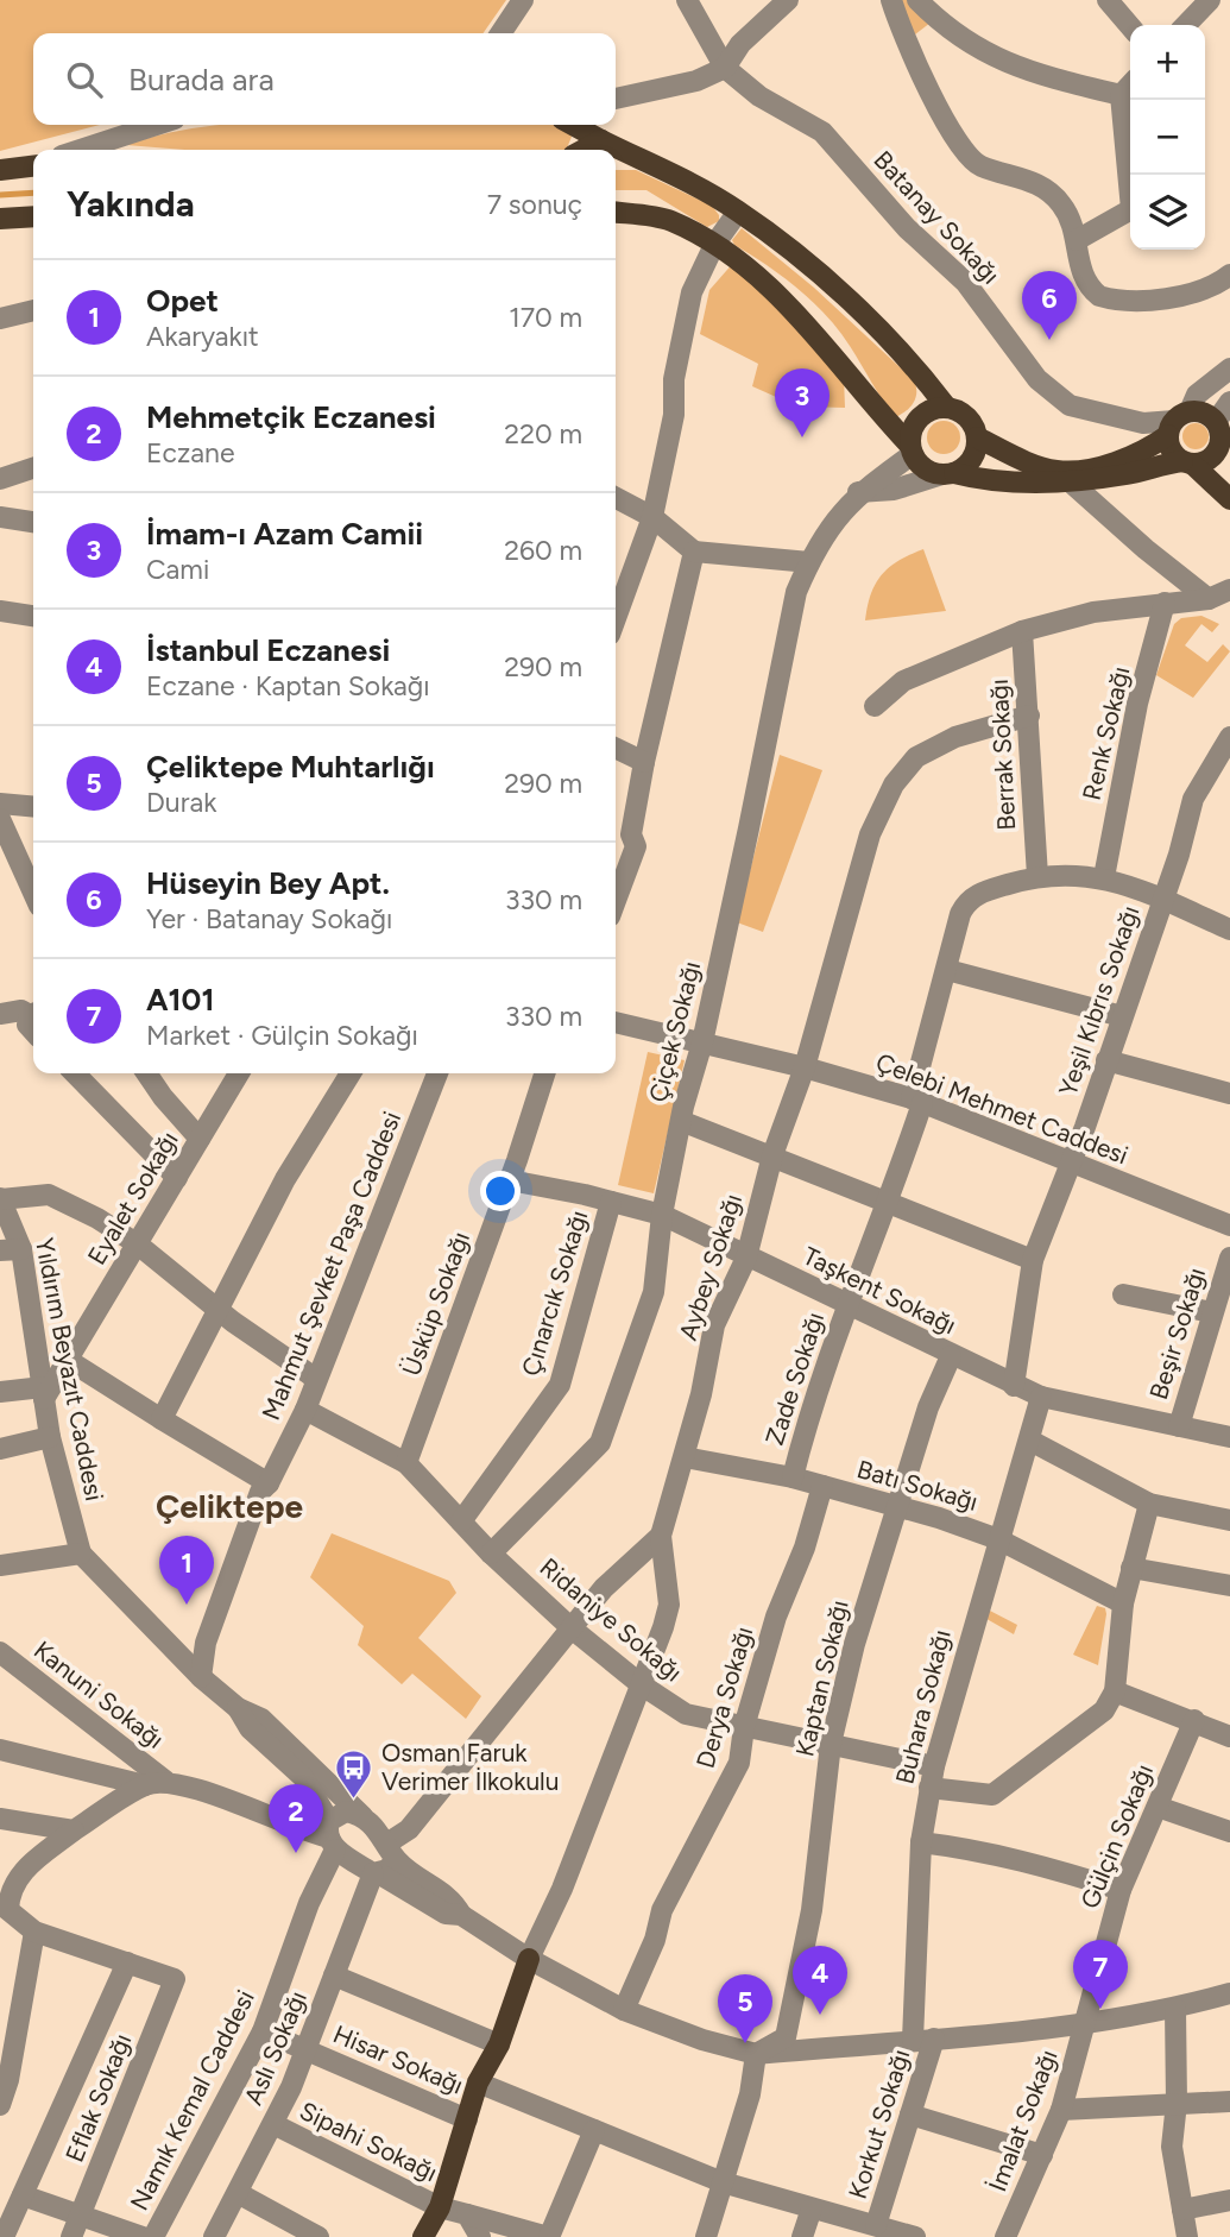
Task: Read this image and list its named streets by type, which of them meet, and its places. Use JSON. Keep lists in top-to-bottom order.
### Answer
{
  "streets": {
    "street": [
      "Batanay Sokağı",
      "Renk Sokağı",
      "Berrak Sokağı",
      "Yeşil Kıbrıs Sokağı",
      "Çiçek Sokağı",
      "Çelebi Mehmet Caddesi",
      "Eyalet Sokağı",
      "Mahmut Şevket Paşa Caddesi",
      "Aybey Sokağı",
      "Taşkent Sokağı",
      "Çınarcık Sokağı",
      "Üsküp Sokağı",
      "Beşir Sokağı",
      "Yıldırım Beyazıt Caddesi",
      "Zade Sokağı",
      "Batı Sokağı",
      "Ridaniye Sokağı",
      "Kaptan Sokağı",
      "Kanuni Sokağı",
      "Derya Sokağı",
      "Buhara Sokağı",
      "Gülçin Sokağı",
      "Aslı Sokağı",
      "Hisar Sokağı",
      "Eflak Sokağı",
      "Namık Kemal Caddesi",
      "İmalat Sokağı",
      "Korkut Sokağı",
      "Sipahi Sokağı"
    ]
  },
  "crossings": [
    ["Berrak Sokağı", "Aybey Sokağı"],
    ["Berrak Sokağı", "Zade Sokağı"],
    ["Yeşil Kıbrıs Sokağı", "Çelebi Mehmet Caddesi"],
    ["Yeşil Kıbrıs Sokağı", "Taşkent Sokağı"],
    ["Çiçek Sokağı", "Çelebi Mehmet Caddesi"],
    ["Çiçek Sokağı", "Taşkent Sokağı"],
    ["Çiçek Sokağı", "Ridaniye Sokağı"],
    ["Çelebi Mehmet Caddesi", "Aybey Sokağı"],
    ["Çelebi Mehmet Caddesi", "Zade Sokağı"],
    ["Eyalet Sokağı", "Yıldırım Beyazıt Caddesi"],
    ["Mahmut Şevket Paşa Caddesi", "Ridaniye Sokağı"],
    ["Aybey Sokağı", "Taşkent Sokağı"],
    ["Aybey Sokağı", "Batı Sokağı"],
    ["Aybey Sokağı", "Ridaniye Sokağı"],
    ["Taşkent Sokağı", "Çınarcık Sokağı"],
    ["Taşkent Sokağı", "Üsküp Sokağı"],
    ["Taşkent Sokağı", "Beşir Sokağı"],
    ["Taşkent Sokağı", "Zade Sokağı"],
    ["Taşkent Sokağı", "Kaptan Sokağı"],
    ["Taşkent Sokağı", "Buhara Sokağı"],
    ["Çınarcık Sokağı", "Ridaniye Sokağı"],
    ["Üsküp Sokağı", "Ridaniye Sokağı"],
    ["Zade Sokağı", "Batı Sokağı"],
    ["Batı Sokağı", "Kaptan Sokağı"],
    ["Batı Sokağı", "Derya Sokağı"],
    ["Batı Sokağı", "Buhara Sokağı"],
    ["Ridaniye Sokağı", "Kaptan Sokağı"],
    ["Ridaniye Sokağı", "Derya Sokağı"],
    ["Ridaniye Sokağı", "Buhara Sokağı"],
    ["Gülçin Sokağı", "İmalat Sokağı"],
    ["Aslı Sokağı", "Hisar Sokağı"],
    ["Aslı Sokağı", "Sipahi Sokağı"],
    ["Hisar Sokağı", "Namık Kemal Caddesi"]
  ],
  "districts": ["Çeliktepe"],
  "places": {
    "bus stop": ["Osman Faruk Verimer İlkokulu"]
  },
  "page": {
    "map_buttons": ["+", "−"],
    "search": "Burada ara",
    "heading": ["Yakında", "7 sonuç"],
    "list": [
      {
        "mark": "1",
        "name": "Opet",
        "note": "Akaryakıt",
        "value": "170 m"
      },
      {
        "mark": "2",
        "name": "Mehmetçik Eczanesi",
        "note": "Eczane",
        "value": "220 m"
      },
      {
        "mark": "3",
        "name": "İmam-ı Azam Camii",
        "note": "Cami",
        "value": "260 m"
      },
      {
        "mark": "4",
        "name": "İstanbul Eczanesi",
        "note": "Eczane · Kaptan Sokağı",
        "value": "290 m"
      },
      {
        "mark": "5",
        "name": "Çeliktepe Muhtarlığı",
        "note": "Durak",
        "value": "290 m"
      },
      {
        "mark": "6",
        "name": "Hüseyin Bey Apt.",
        "note": "Yer · Batanay Sokağı",
        "value": "330 m"
      },
      {
        "mark": "7",
        "name": "A101",
        "note": "Market · Gülçin Sokağı",
        "value": "330 m"
      }
    ],
    "pins": [
      "6",
      "3",
      "1",
      "2",
      "7",
      "4",
      "5"
    ]
  }
}
